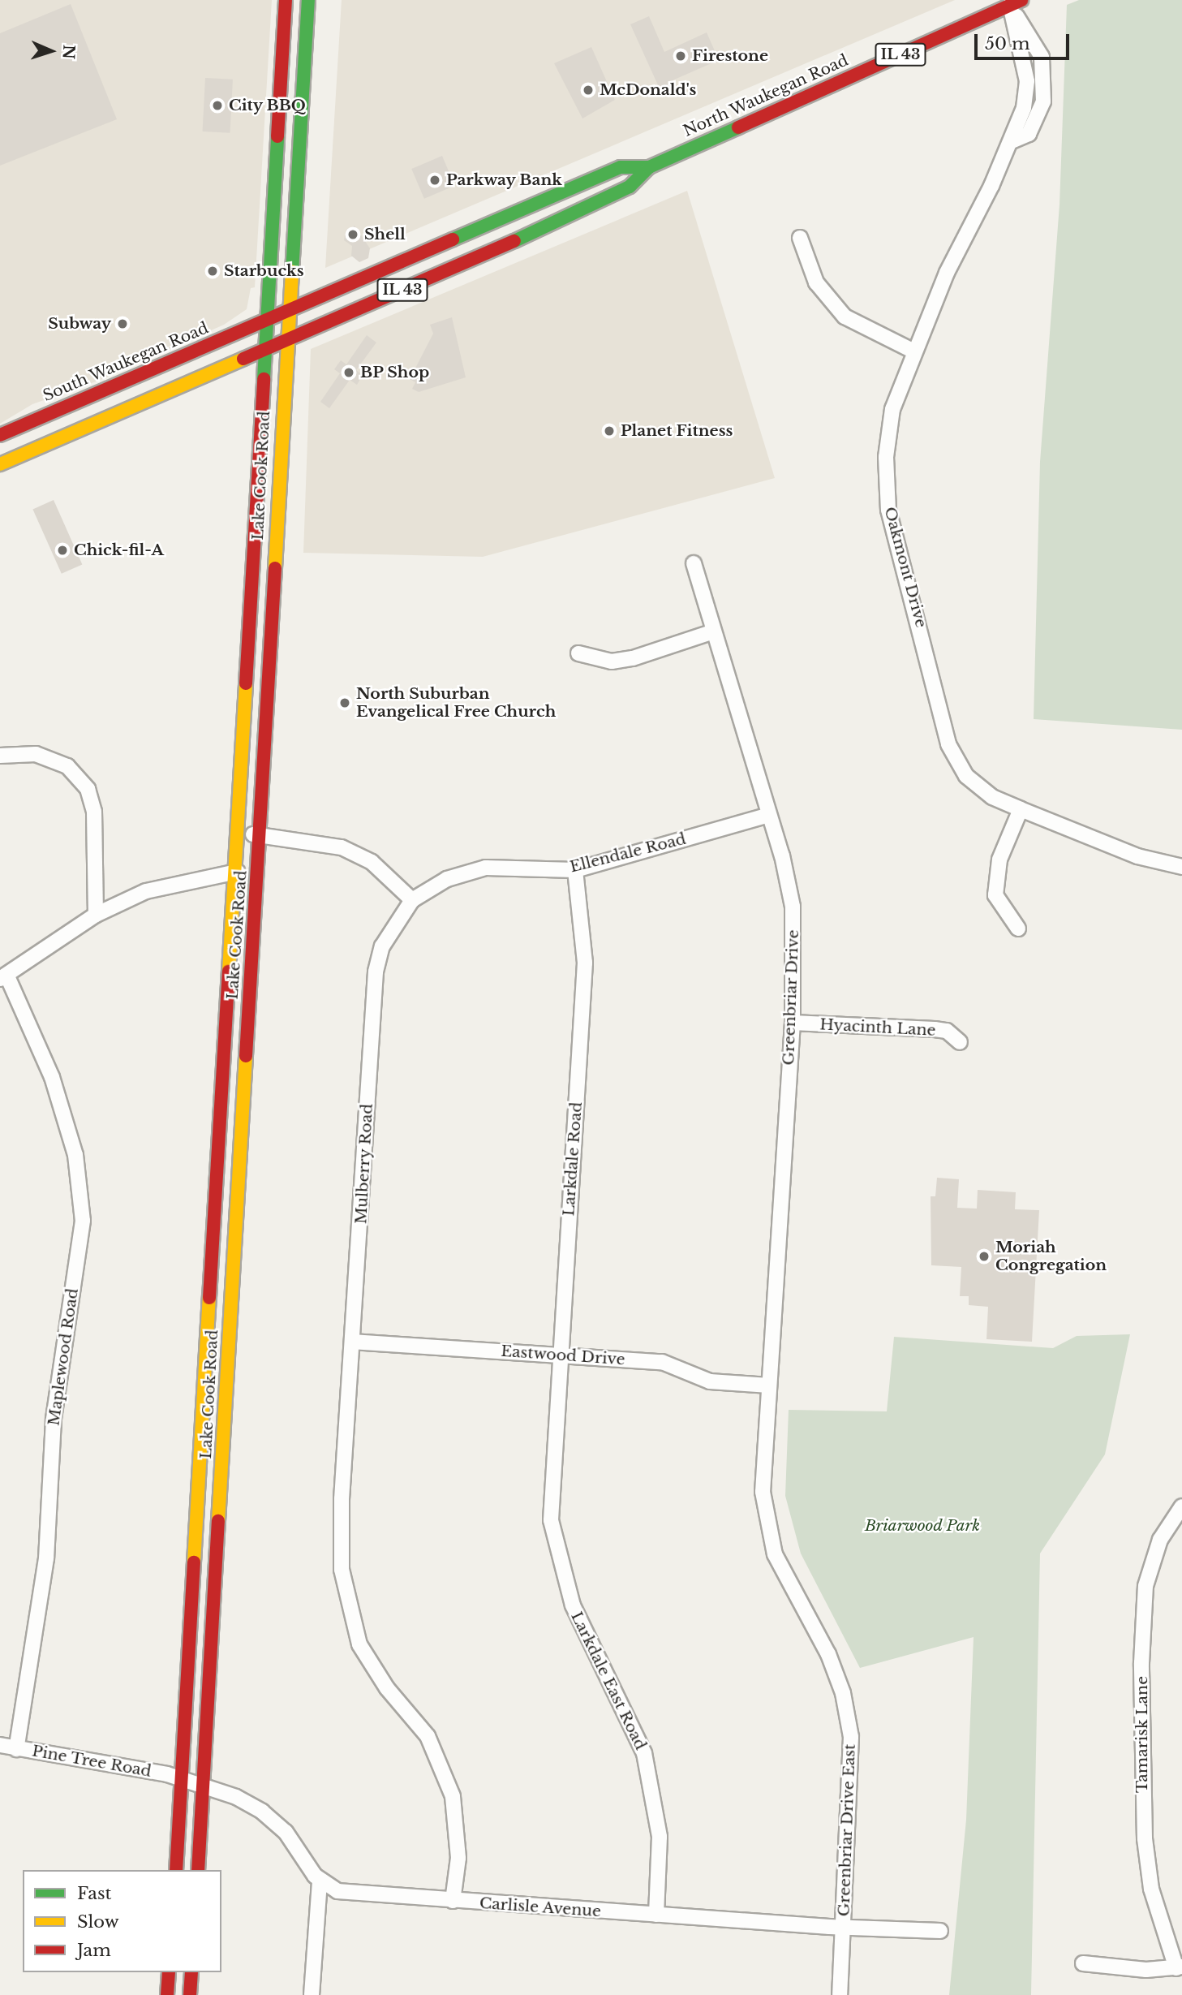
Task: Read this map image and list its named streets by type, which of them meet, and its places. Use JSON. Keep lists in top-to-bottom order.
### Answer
{
  "streets": {
    "main road": [
      "IL 43",
      "North Waukegan Road",
      "South Waukegan Road",
      "Lake Cook Road"
    ],
    "street": [
      "Oakmont Drive",
      "Ellendale Road",
      "Greenbriar Drive",
      "Hyacinth Lane",
      "Larkdale Road",
      "Mulberry Road",
      "Eastwood Drive",
      "Maplewood Road",
      "Larkdale East Road",
      "Tamarisk Lane",
      "Pine Tree Road",
      "Greenbriar Drive East",
      "Carlisle Avenue"
    ]
  },
  "crossings": [
    ["IL 43", "North Waukegan Road"],
    ["IL 43", "South Waukegan Road"],
    ["IL 43", "Lake Cook Road"],
    ["North Waukegan Road", "Lake Cook Road"],
    ["North Waukegan Road", "Oakmont Drive"],
    ["South Waukegan Road", "Lake Cook Road"],
    ["Lake Cook Road", "Pine Tree Road"],
    ["Lake Cook Road", "Carlisle Avenue"],
    ["Ellendale Road", "Greenbriar Drive"],
    ["Ellendale Road", "Larkdale Road"],
    ["Ellendale Road", "Mulberry Road"],
    ["Greenbriar Drive", "Hyacinth Lane"],
    ["Greenbriar Drive", "Eastwood Drive"],
    ["Greenbriar Drive", "Greenbriar Drive East"],
    ["Larkdale Road", "Eastwood Drive"],
    ["Larkdale Road", "Larkdale East Road"],
    ["Mulberry Road", "Eastwood Drive"],
    ["Mulberry Road", "Carlisle Avenue"],
    ["Maplewood Road", "Pine Tree Road"],
    ["Larkdale East Road", "Carlisle Avenue"],
    ["Pine Tree Road", "Carlisle Avenue"],
    ["Greenbriar Drive East", "Carlisle Avenue"]
  ],
  "parks": ["Briarwood Park"],
  "places": [
    "Firestone",
    "McDonald's",
    "City BBQ",
    "Parkway Bank",
    "Shell",
    "Starbucks",
    "Subway",
    "BP Shop",
    "Planet Fitness",
    "Chick-fil-A",
    "North Suburban Evangelical Free Church",
    "Moriah Congregation"
  ],
  "legend": ["Fast", "Slow", "Jam"],
  "scale_bar": "50 m",
  "north": "right"
}
